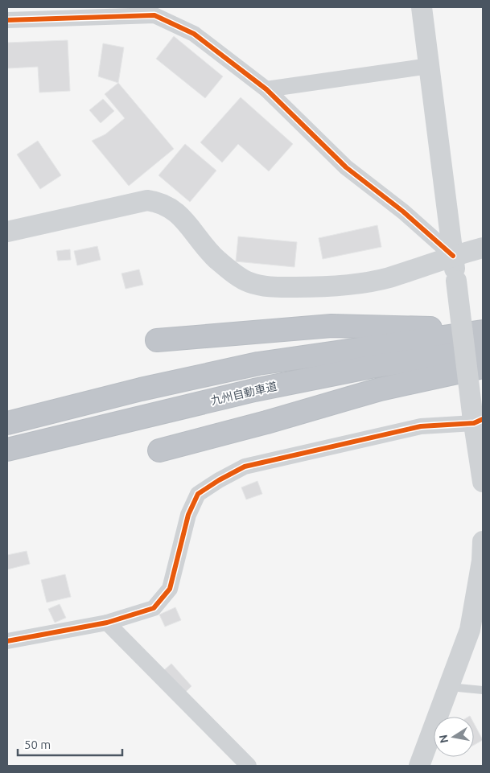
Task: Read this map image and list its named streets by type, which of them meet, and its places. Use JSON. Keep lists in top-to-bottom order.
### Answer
{
  "streets": {
    "highway": ["九州自動車道"]
  },
  "scale_bar": "50 m",
  "north": "left"
}
